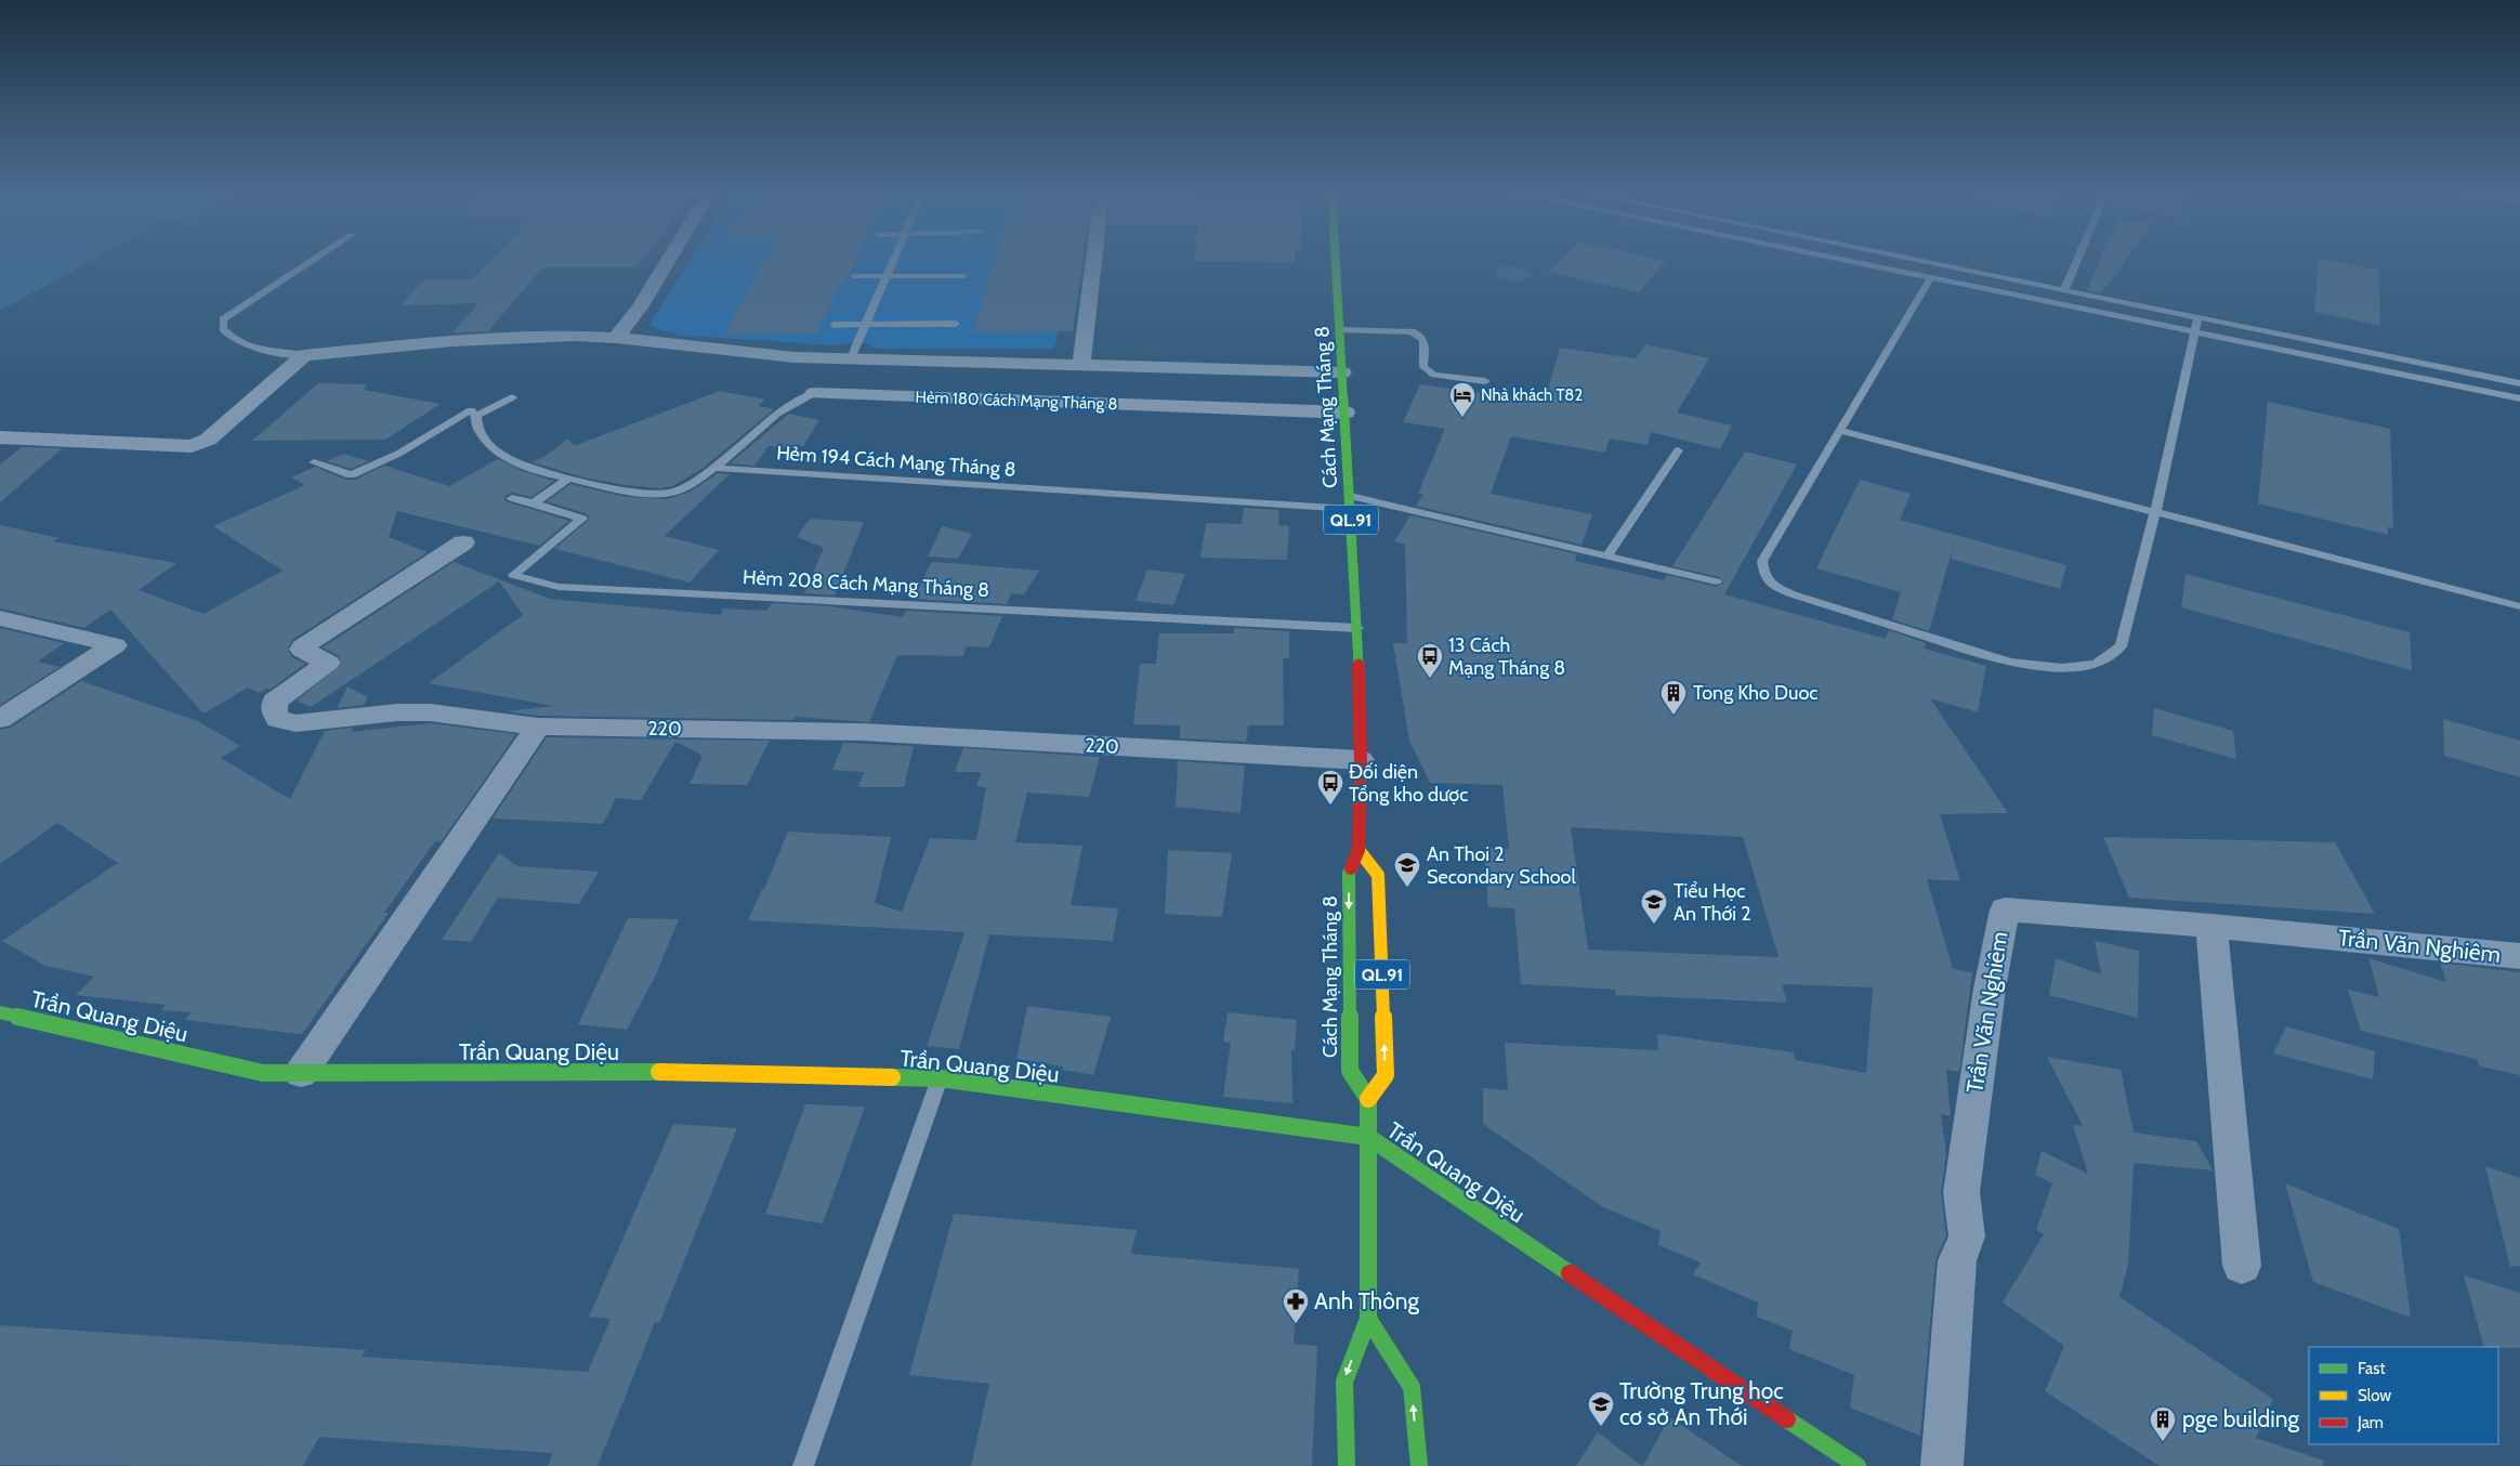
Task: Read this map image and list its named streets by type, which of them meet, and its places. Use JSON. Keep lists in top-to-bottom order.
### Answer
{
  "streets": {
    "main road": ["Cách Mạng Tháng 8", "QL.91", "Trần Quang Diệu"],
    "street": ["Hẻm 180 Cách Mạng Tháng 8", "220", "Trần Văn Nghiêm"],
    "lane": ["Hẻm 194 Cách Mạng Tháng 8", "Hẻm 208 Cách Mạng Tháng 8"]
  },
  "crossings": [
    ["Hẻm 180 Cách Mạng Tháng 8", "Cách Mạng Tháng 8"],
    ["Hẻm 180 Cách Mạng Tháng 8", "Hẻm 194 Cách Mạng Tháng 8"],
    ["Cách Mạng Tháng 8", "Hẻm 194 Cách Mạng Tháng 8"],
    ["Cách Mạng Tháng 8", "QL.91"],
    ["Cách Mạng Tháng 8", "Hẻm 208 Cách Mạng Tháng 8"],
    ["Cách Mạng Tháng 8", "220"]
  ],
  "places": {
    "hotel": ["Nhà khách T82"],
    "bus stop": ["13 Cách Mạng Tháng 8", "Đối diện Tổng kho dược"],
    "building": ["Tong Kho Duoc", "pge building"],
    "school or university": ["An Thoi 2 Secondary School", "Tiểu Học An Thới 2", "Trường Trung học cơ sở An Thới"],
    "pharmacy": ["Anh Thông"]
  },
  "legend": ["Fast", "Slow", "Jam"]
}
